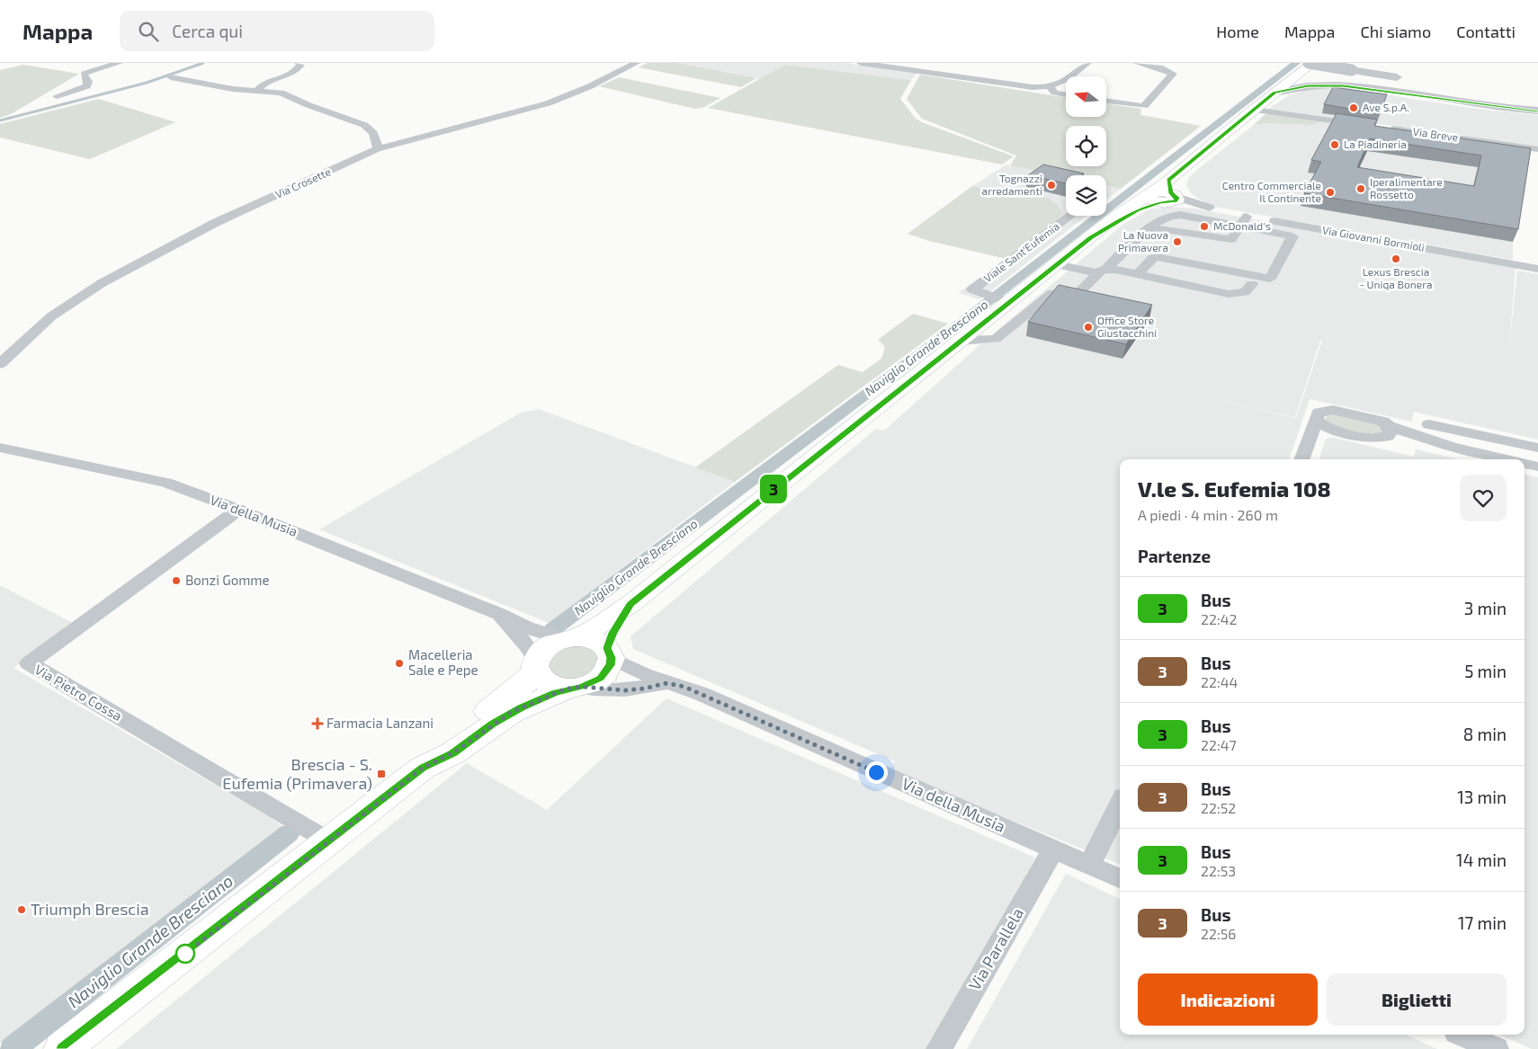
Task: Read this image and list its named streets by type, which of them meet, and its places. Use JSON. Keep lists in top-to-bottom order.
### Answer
{
  "streets": {
    "street": [
      "Via Breve",
      "Via Crosette",
      "Via Giovanni Bormioli",
      "Viale Sant'Eufemia",
      "Via della Musia",
      "Via Pietro Cossa",
      "Via Parallela"
    ]
  },
  "crossings": [
    ["Via della Musia", "Via Pietro Cossa"],
    ["Via della Musia", "Via Parallela"]
  ],
  "water": ["Naviglio Grande Bresciano"],
  "places": {
    "other": [
      "Ave S.p.A.",
      "La Piadineria",
      "Tognazzi arredamenti",
      "Iperalimentare Rossetto",
      "Centro Commerciale Il Continente",
      "McDonald's",
      "La Nuova Primavera",
      "Lexus Brescia - Uniqa Bonera",
      "Office Store Giustacchini",
      "Bonzi Gomme",
      "Macelleria Sale e Pepe",
      "Triumph Brescia"
    ],
    "health": ["Farmacia Lanzani"],
    "transit": ["Brescia - S. Eufemia (Primavera)"]
  },
  "lines": ["bus line 3"],
  "north": "left",
  "page": {
    "header": "Mappa",
    "search": "Cerca qui",
    "nav": [
      "Home",
      "Mappa",
      "Chi siamo",
      "Contatti"
    ],
    "on_map": "3",
    "heading": [
      ["V.le S. Eufemia 108", "A piedi · 4 min · 260 m"],
      "Partenze"
    ],
    "list": [
      {
        "mark": "3",
        "name": "Bus",
        "note": "22:42",
        "value": "3 min"
      },
      {
        "mark": "3",
        "name": "Bus",
        "note": "22:44",
        "value": "5 min"
      },
      {
        "mark": "3",
        "name": "Bus",
        "note": "22:47",
        "value": "8 min"
      },
      {
        "mark": "3",
        "name": "Bus",
        "note": "22:52",
        "value": "13 min"
      },
      {
        "mark": "3",
        "name": "Bus",
        "note": "22:53",
        "value": "14 min"
      },
      {
        "mark": "3",
        "name": "Bus",
        "note": "22:56",
        "value": "17 min"
      }
    ],
    "buttons": ["Indicazioni", "Biglietti"]
  }
}
